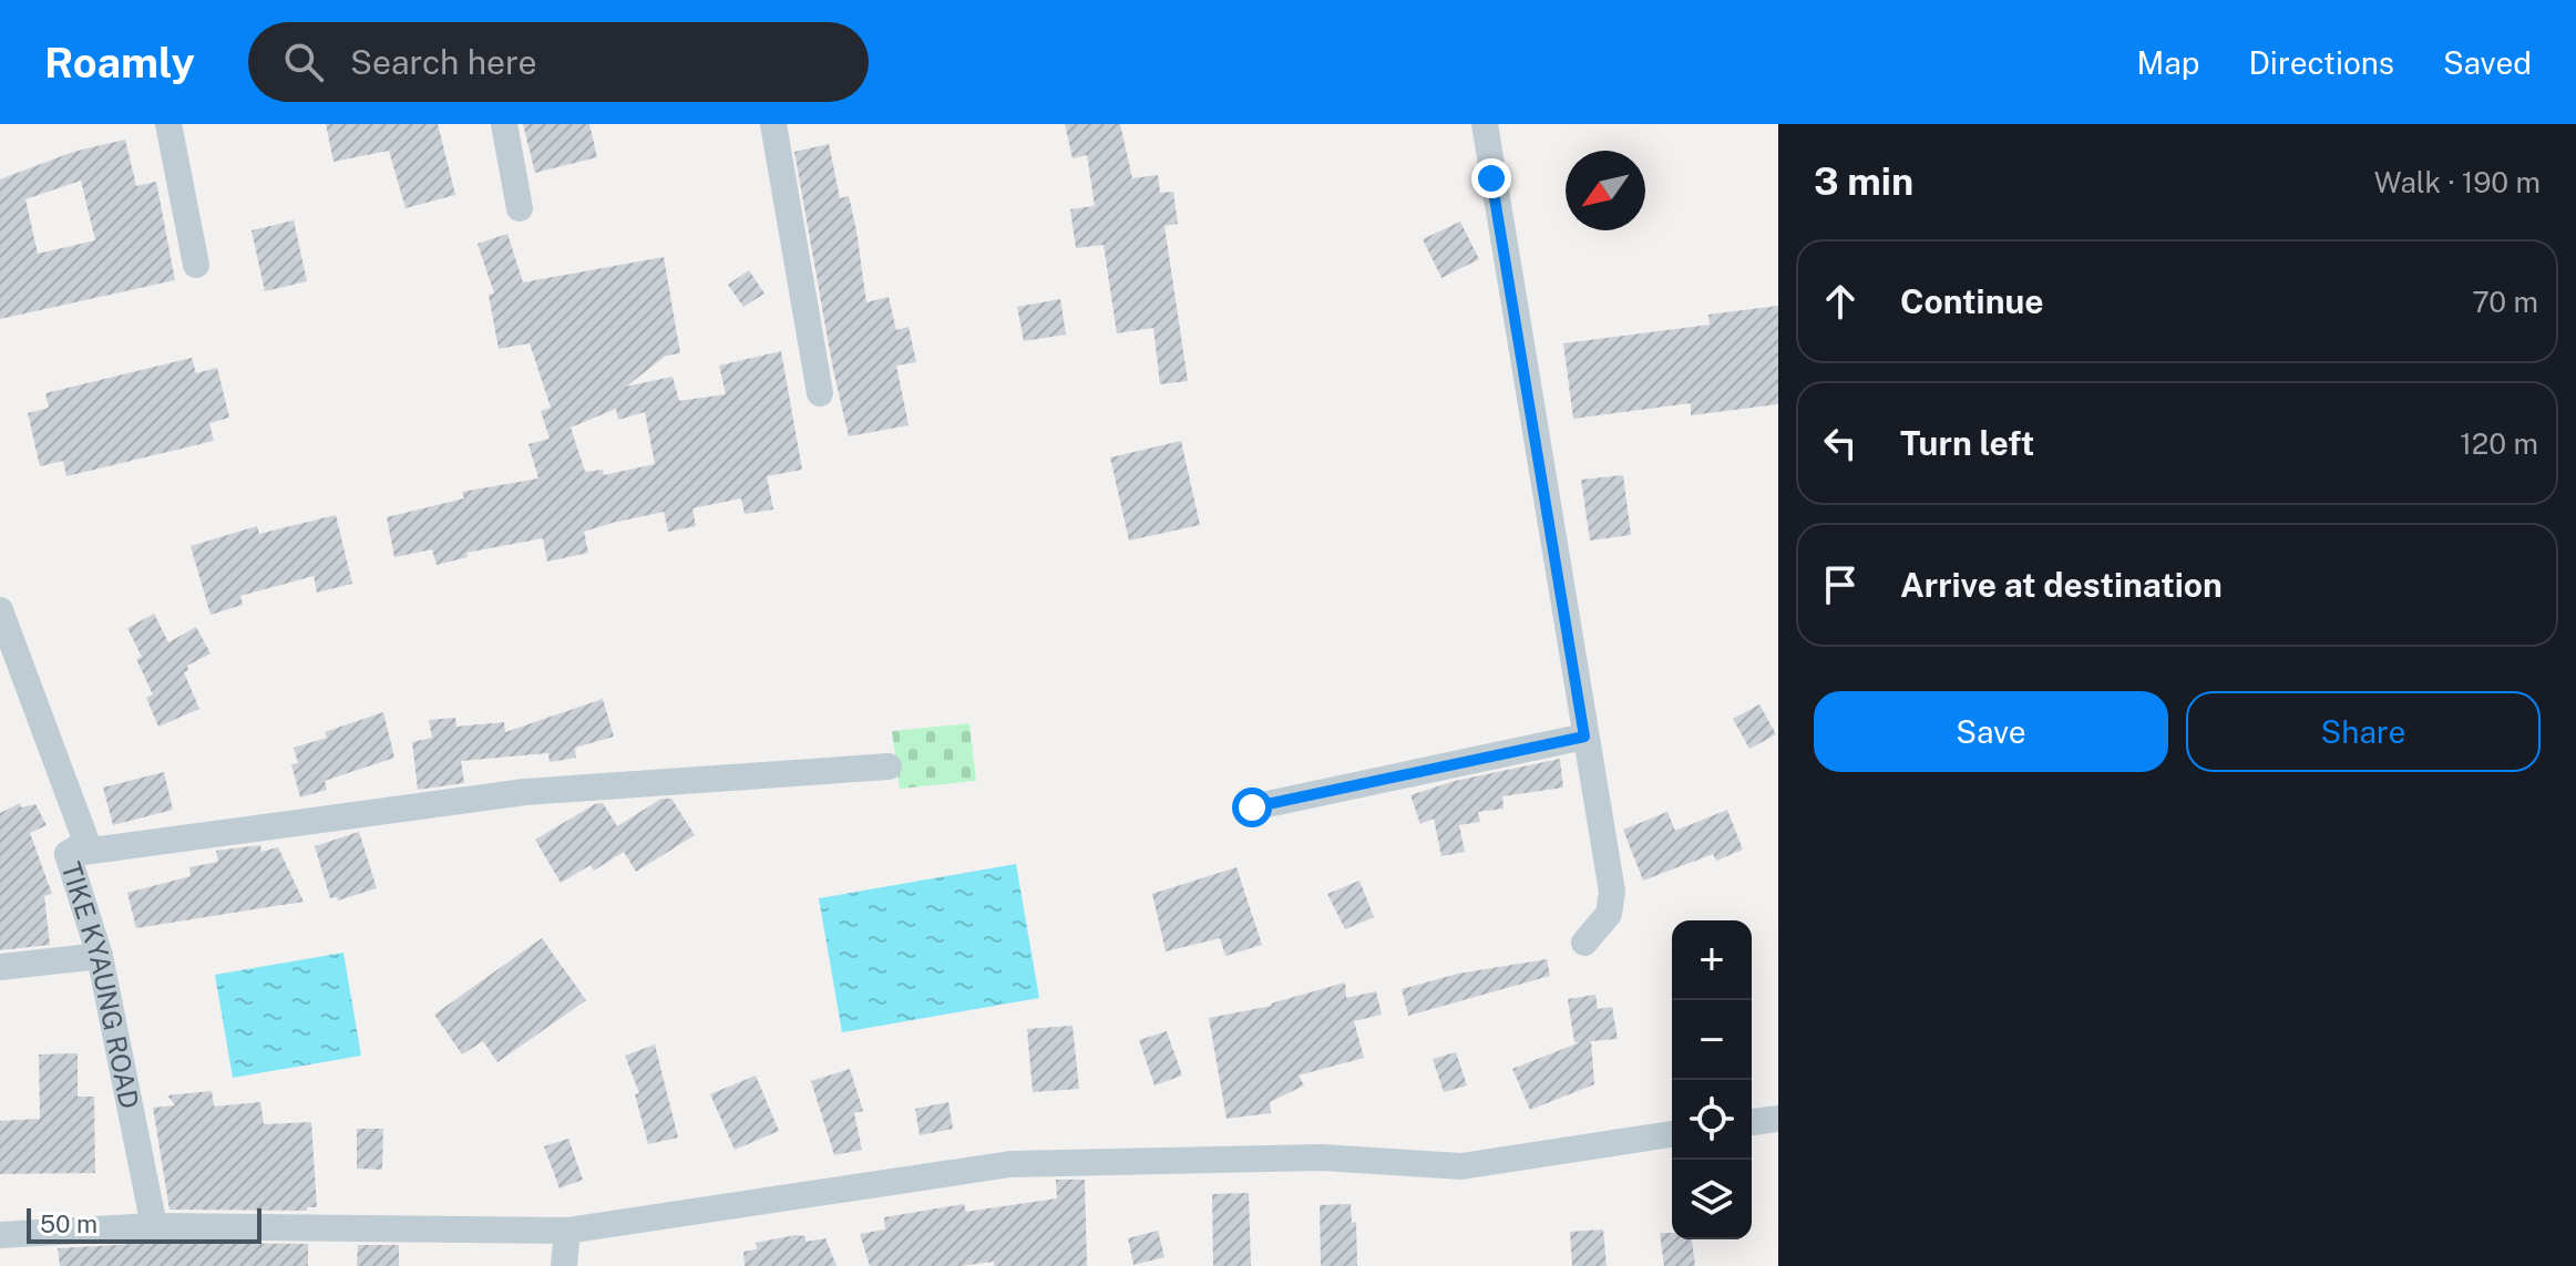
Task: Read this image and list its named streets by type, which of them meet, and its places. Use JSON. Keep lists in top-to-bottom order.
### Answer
{
  "streets": {
    "street": ["TIKE KYAUNG ROAD"]
  },
  "scale_bar": "50 m",
  "north": "bottom left",
  "page": {
    "header": "Roamly",
    "search": "Search here",
    "nav": ["Map", "Directions", "Saved"],
    "heading": ["3 min", "Walk · 190 m"],
    "list": [
      ["Continue", "70 m"],
      ["Turn left", "120 m"],
      "Arrive at destination"
    ],
    "buttons": ["Save", "Share"],
    "map_buttons": ["+", "−"],
    "scale": "50 m"
  }
}
